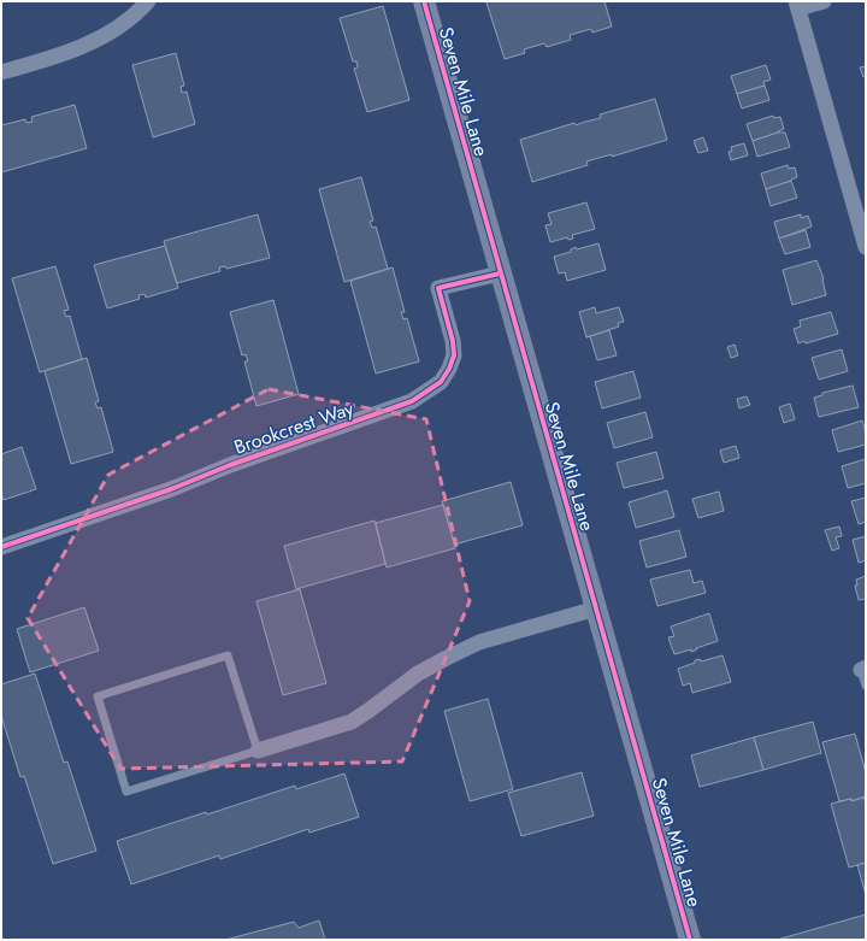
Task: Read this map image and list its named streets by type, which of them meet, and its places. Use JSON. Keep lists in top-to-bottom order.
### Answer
{
  "streets": {
    "street": ["Seven Mile Lane", "Brookcrest Way"]
  },
  "crossings": [
    ["Seven Mile Lane", "Brookcrest Way"]
  ]
}
